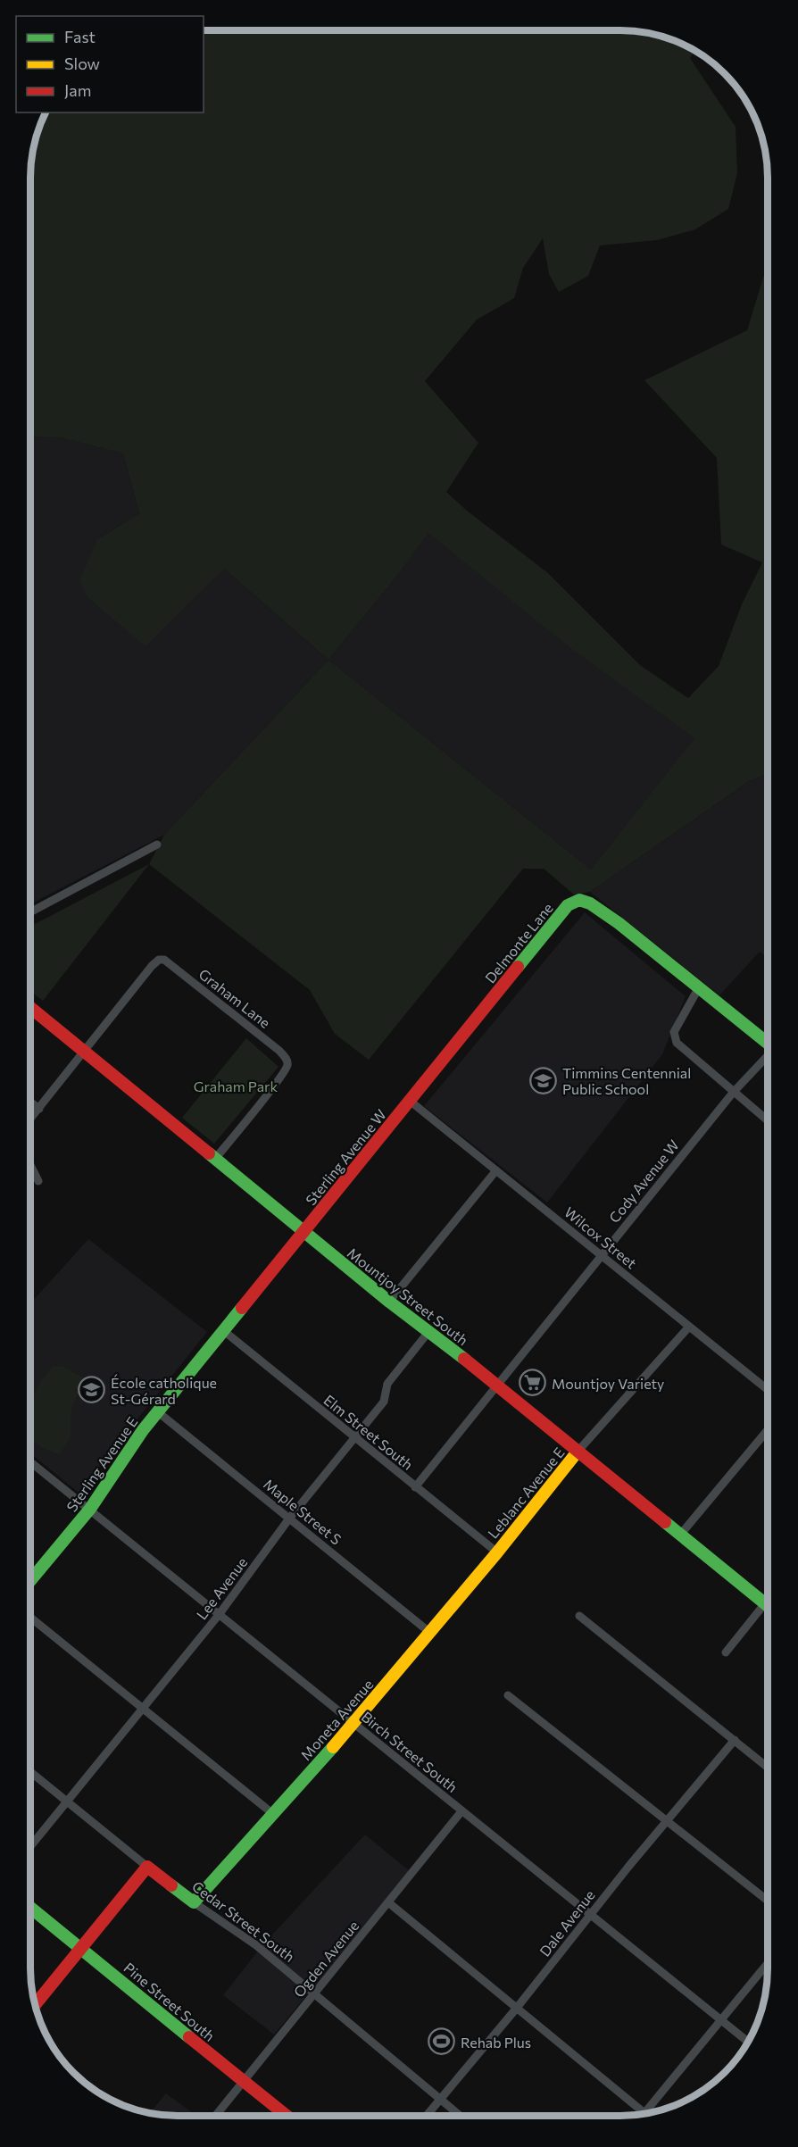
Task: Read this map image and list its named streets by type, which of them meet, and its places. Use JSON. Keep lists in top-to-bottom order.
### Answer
{
  "streets": {
    "street": [
      "Delmonte Lane",
      "Graham Lane",
      "Sterling Avenue W",
      "Cody Avenue W",
      "Wilcox Street",
      "Mountjoy Street South",
      "Elm Street South",
      "Sterling Avenue E",
      "Leblanc Avenue E",
      "Maple Street S",
      "Lee Avenue",
      "Moneta Avenue",
      "Birch Street South",
      "Cedar Street South",
      "Dale Avenue",
      "Ogden Avenue",
      "Pine Street South"
    ]
  },
  "crossings": [
    ["Delmonte Lane", "Sterling Avenue W"],
    ["Delmonte Lane", "Wilcox Street"],
    ["Graham Lane", "Mountjoy Street South"],
    ["Sterling Avenue W", "Wilcox Street"],
    ["Sterling Avenue W", "Mountjoy Street South"],
    ["Sterling Avenue W", "Sterling Avenue E"],
    ["Cody Avenue W", "Wilcox Street"],
    ["Cody Avenue W", "Mountjoy Street South"],
    ["Cody Avenue W", "Elm Street South"],
    ["Mountjoy Street South", "Sterling Avenue E"],
    ["Mountjoy Street South", "Leblanc Avenue E"],
    ["Mountjoy Street South", "Lee Avenue"],
    ["Elm Street South", "Sterling Avenue E"],
    ["Elm Street South", "Leblanc Avenue E"],
    ["Elm Street South", "Lee Avenue"],
    ["Elm Street South", "Moneta Avenue"],
    ["Sterling Avenue E", "Maple Street S"],
    ["Sterling Avenue E", "Birch Street South"],
    ["Leblanc Avenue E", "Moneta Avenue"],
    ["Maple Street S", "Lee Avenue"],
    ["Maple Street S", "Moneta Avenue"],
    ["Lee Avenue", "Birch Street South"],
    ["Lee Avenue", "Cedar Street South"],
    ["Moneta Avenue", "Birch Street South"],
    ["Moneta Avenue", "Cedar Street South"],
    ["Birch Street South", "Dale Avenue"],
    ["Birch Street South", "Ogden Avenue"],
    ["Cedar Street South", "Dale Avenue"],
    ["Cedar Street South", "Ogden Avenue"],
    ["Ogden Avenue", "Pine Street South"]
  ],
  "parks": ["Graham Park"],
  "places": {
    "school or university": ["Timmins Centennial Public School", "École catholique St-Gérard"],
    "supermarket": ["Mountjoy Variety"],
    "sports": ["Rehab Plus"]
  },
  "legend": ["Fast", "Slow", "Jam"]
}
